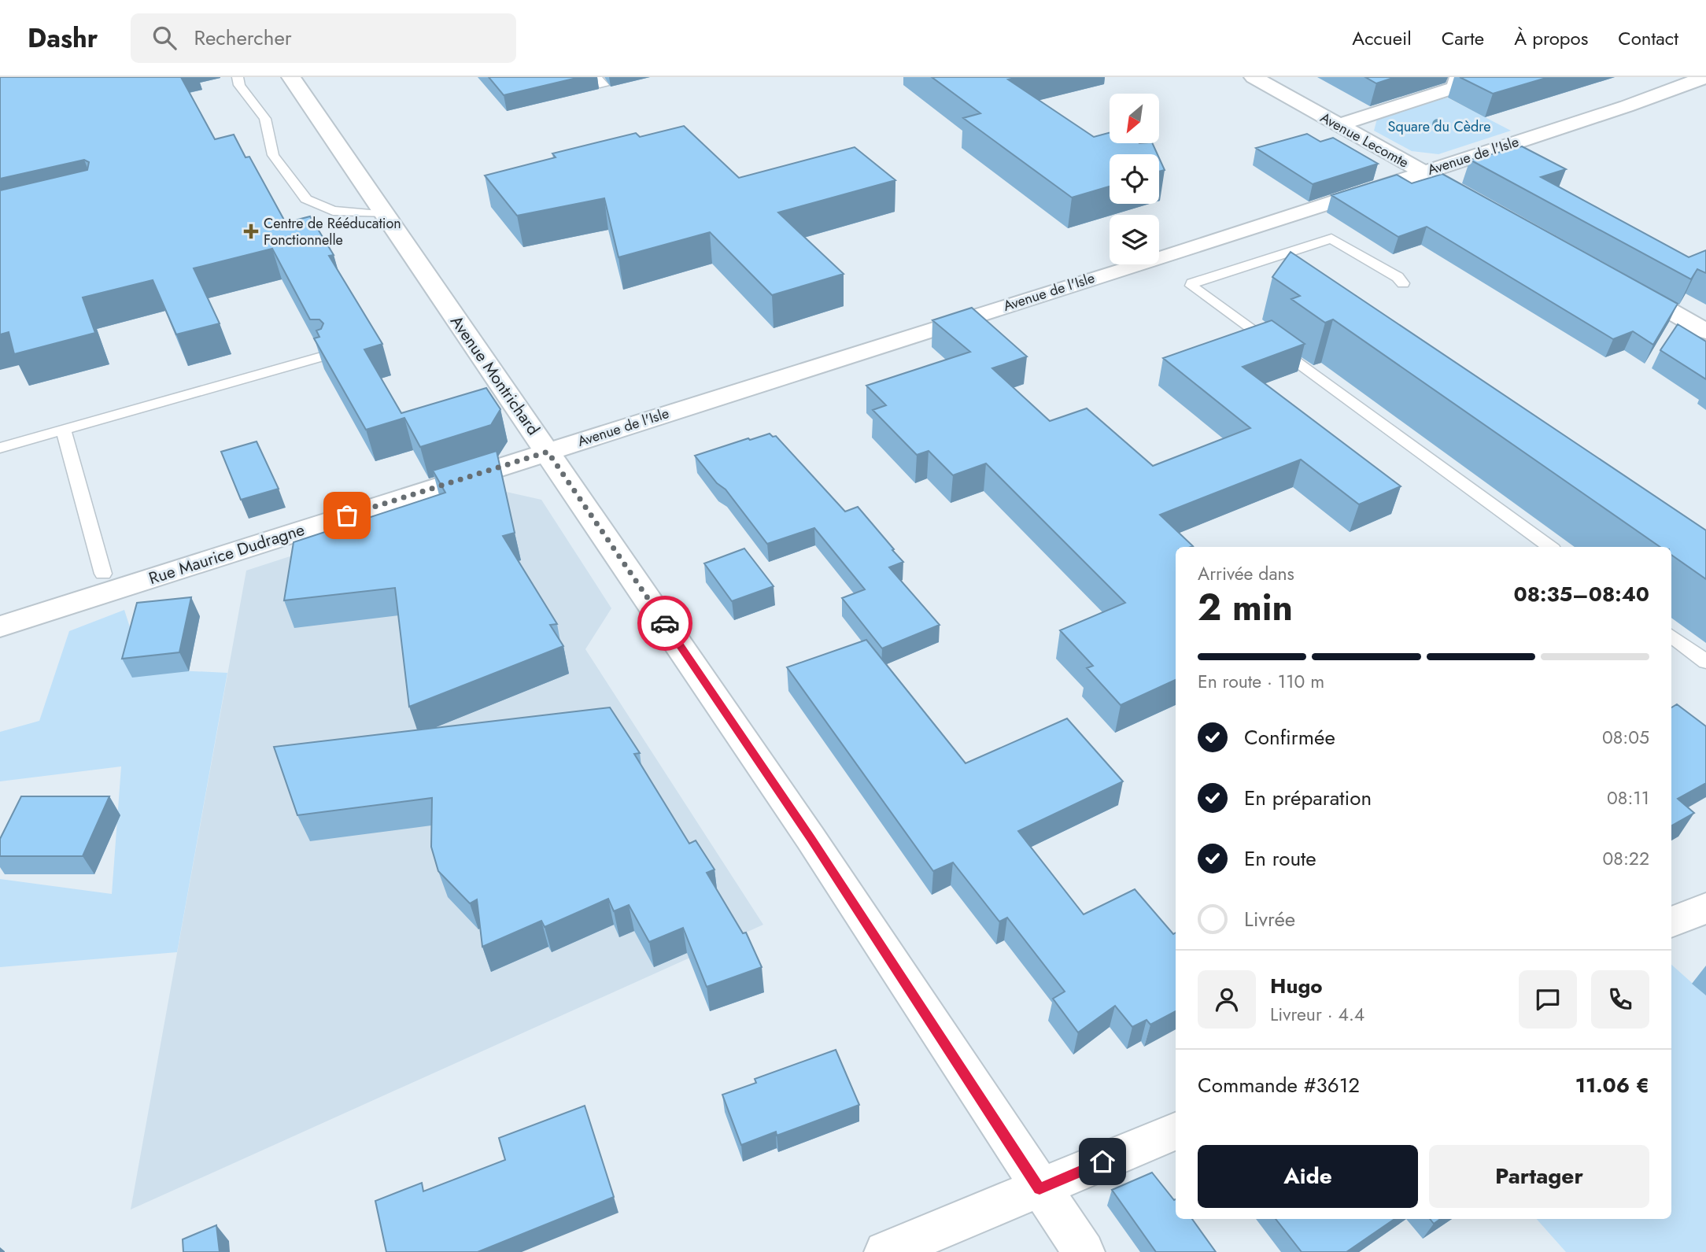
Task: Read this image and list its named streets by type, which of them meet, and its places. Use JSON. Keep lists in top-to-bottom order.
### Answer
{
  "streets": {
    "street": [
      "Avenue Lecomte",
      "Avenue de l'Isle",
      "Avenue Montrichard",
      "Rue Maurice Dudragne"
    ]
  },
  "crossings": [
    ["Avenue Lecomte", "Avenue de l'Isle"],
    ["Avenue de l'Isle", "Avenue Montrichard"],
    ["Avenue de l'Isle", "Rue Maurice Dudragne"],
    ["Avenue Montrichard", "Rue Maurice Dudragne"]
  ],
  "parks": ["Square du Cèdre"],
  "places": {
    "health": ["Centre de Rééducation Fonctionnelle"]
  },
  "north": "bottom left",
  "page": {
    "header": "Dashr",
    "search": "Rechercher",
    "nav": [
      "Accueil",
      "Carte",
      "À propos",
      "Contact"
    ],
    "heading": ["2 min", "Arrivée dans", "08:35–08:40"],
    "panel": [
      "Hugo",
      "Livreur · 4.4",
      "Commande #3612",
      "11.06 €"
    ],
    "bar": "En route · 110 m",
    "list": [
      ["Confirmée", "08:05"],
      ["En préparation", "08:11"],
      ["En route", "08:22"],
      "Livrée"
    ],
    "buttons": ["Aide", "Partager"]
  }
}
